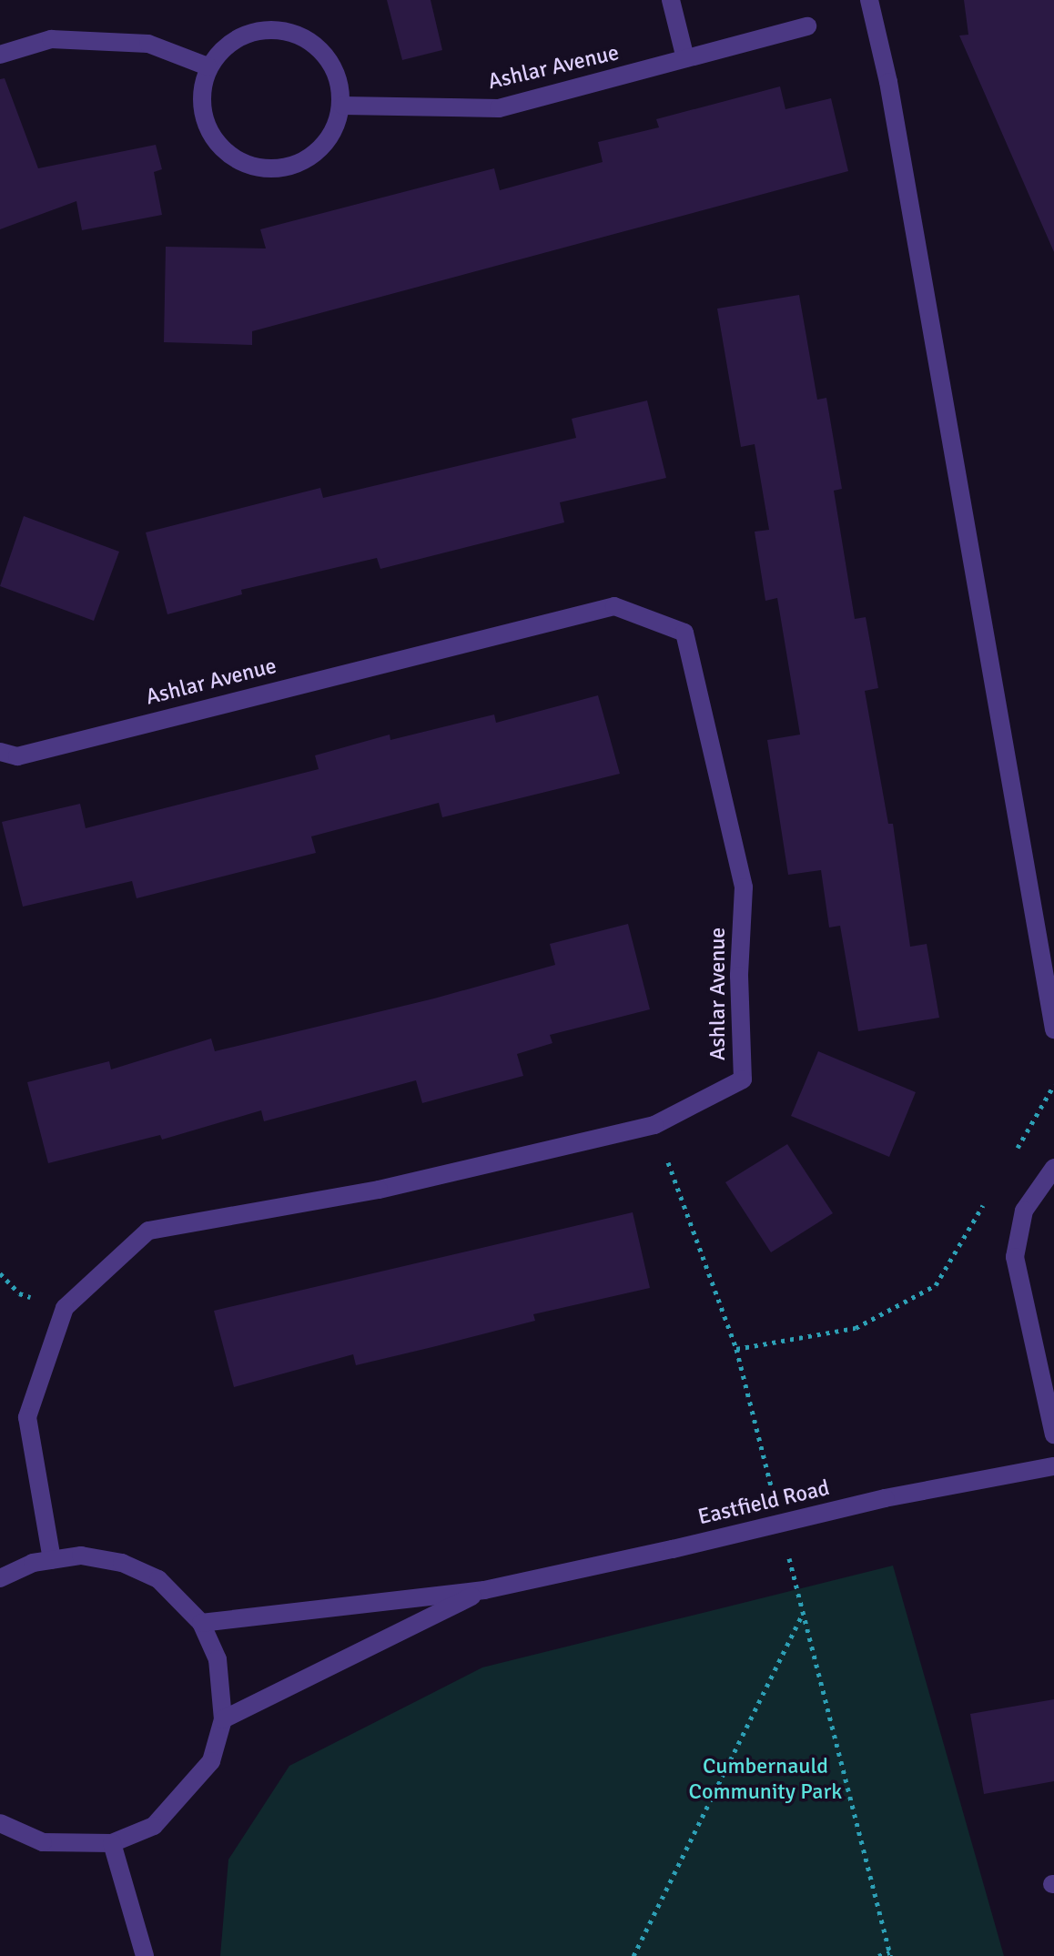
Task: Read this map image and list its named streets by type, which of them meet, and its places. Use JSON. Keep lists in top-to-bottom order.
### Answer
{
  "streets": {
    "street": ["Ashlar Avenue", "Eastfield Road"]
  },
  "parks": ["Cumbernauld Community Park"]
}
